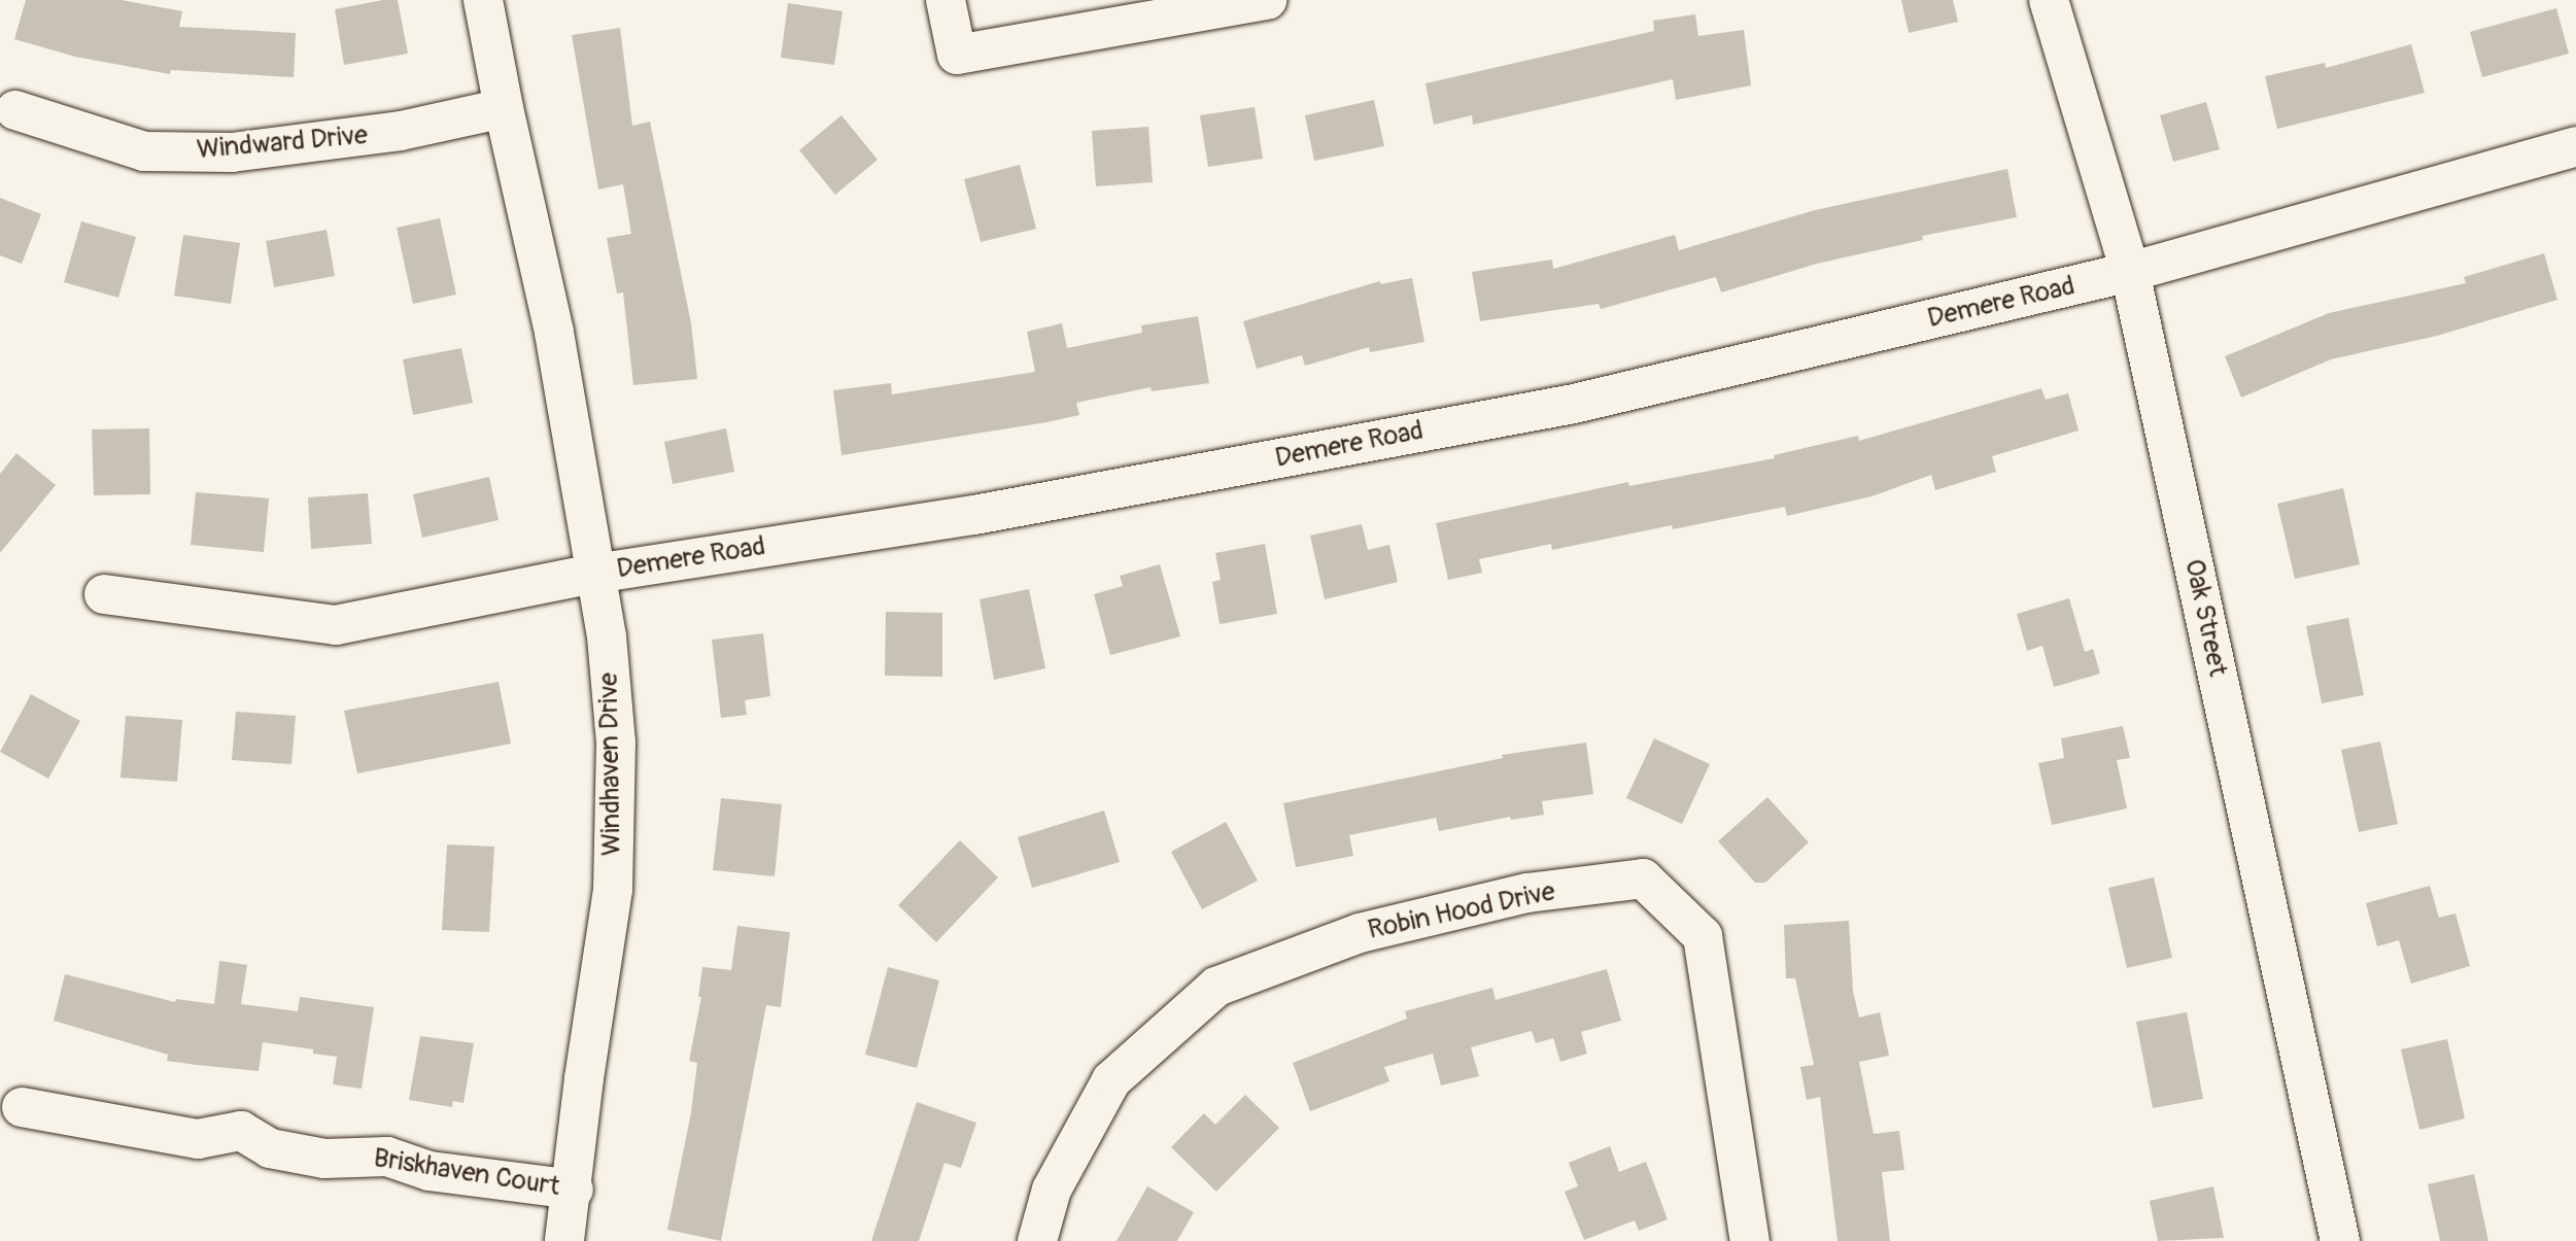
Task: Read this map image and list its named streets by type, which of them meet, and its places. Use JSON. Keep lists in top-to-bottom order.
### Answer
{
  "streets": {
    "street": [
      "Windward Drive",
      "Demere Road",
      "Oak Street",
      "Windhaven Drive",
      "Robin Hood Drive",
      "Briskhaven Court"
    ]
  },
  "crossings": [
    ["Windward Drive", "Windhaven Drive"],
    ["Demere Road", "Oak Street"],
    ["Demere Road", "Windhaven Drive"],
    ["Windhaven Drive", "Briskhaven Court"]
  ]
}
